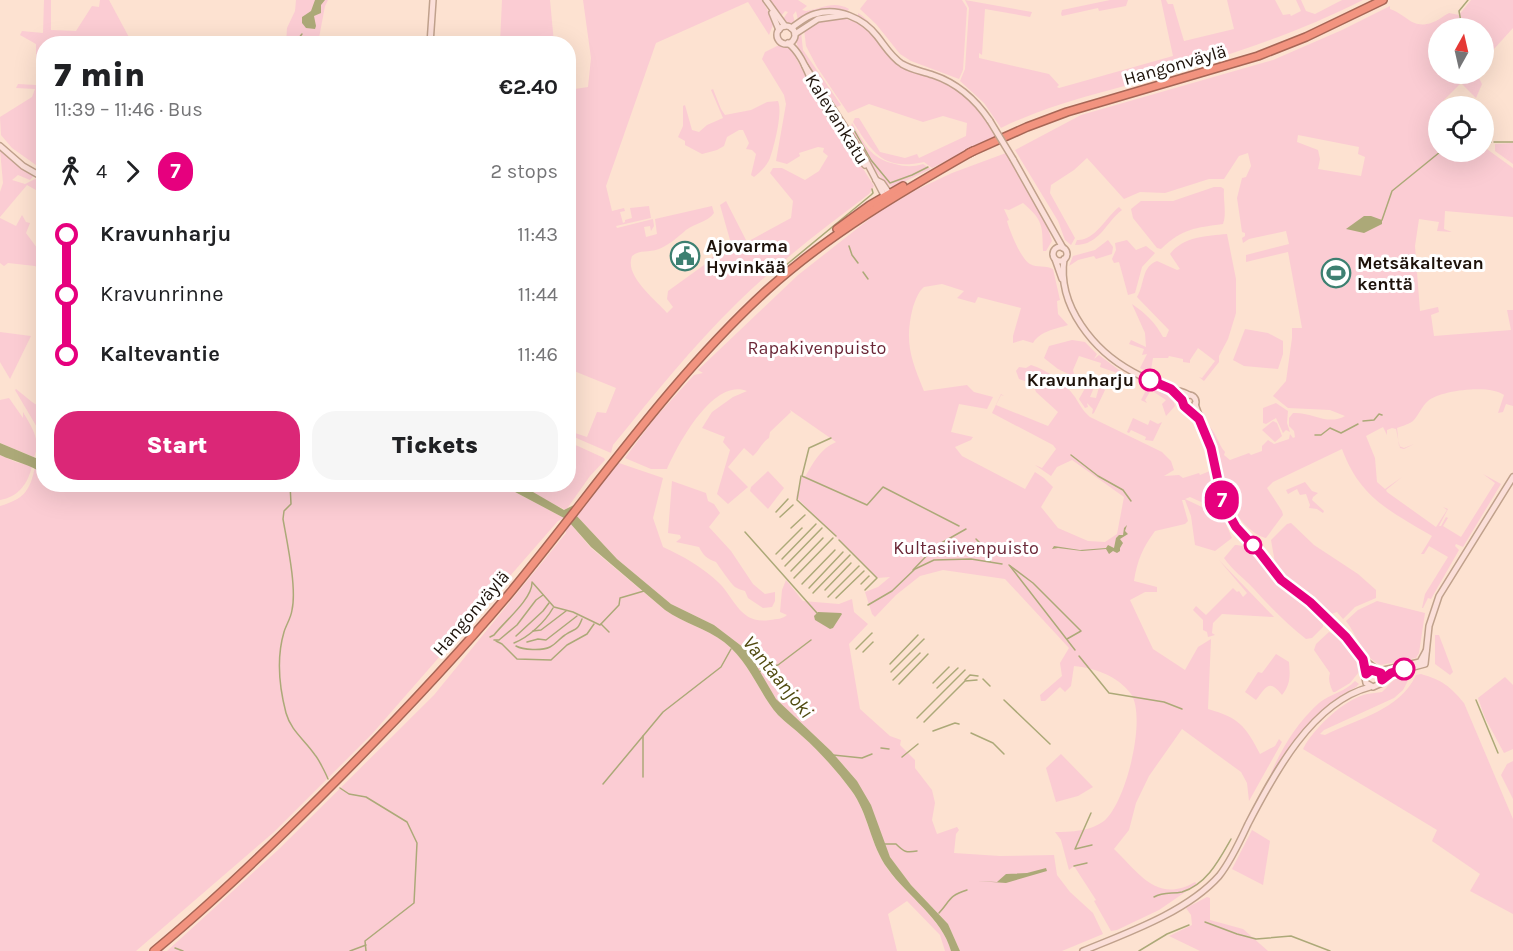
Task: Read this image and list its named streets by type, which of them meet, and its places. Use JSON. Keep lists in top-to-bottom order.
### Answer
{
  "streets": {
    "highway": ["Hangonväylä"],
    "street": ["Kalevankatu"]
  },
  "crossings": [
    ["Hangonväylä", "Kalevankatu"]
  ],
  "water": ["Vantaanjoki"],
  "parks": ["Rapakivenpuisto", "Kultasiivenpuisto"],
  "places": {
    "public building": ["Ajovarma Hyvinkää"],
    "sports": ["Metsäkaltevan kenttä"],
    "other": ["Kravunharju"]
  },
  "lines": ["bus line 7"],
  "north": "top",
  "page": {
    "on_map": "7",
    "heading": ["7 min", "11:39 – 11:46 · Bus", "€2.40"],
    "legs": ["4", "7", "2 stops"],
    "list": [
      {
        "name": "Kravunharju",
        "value": "11:43"
      },
      {
        "name": "Kravunrinne",
        "value": "11:44"
      },
      {
        "name": "Kaltevantie",
        "value": "11:46"
      }
    ],
    "buttons": ["Start", "Tickets"]
  }
}
